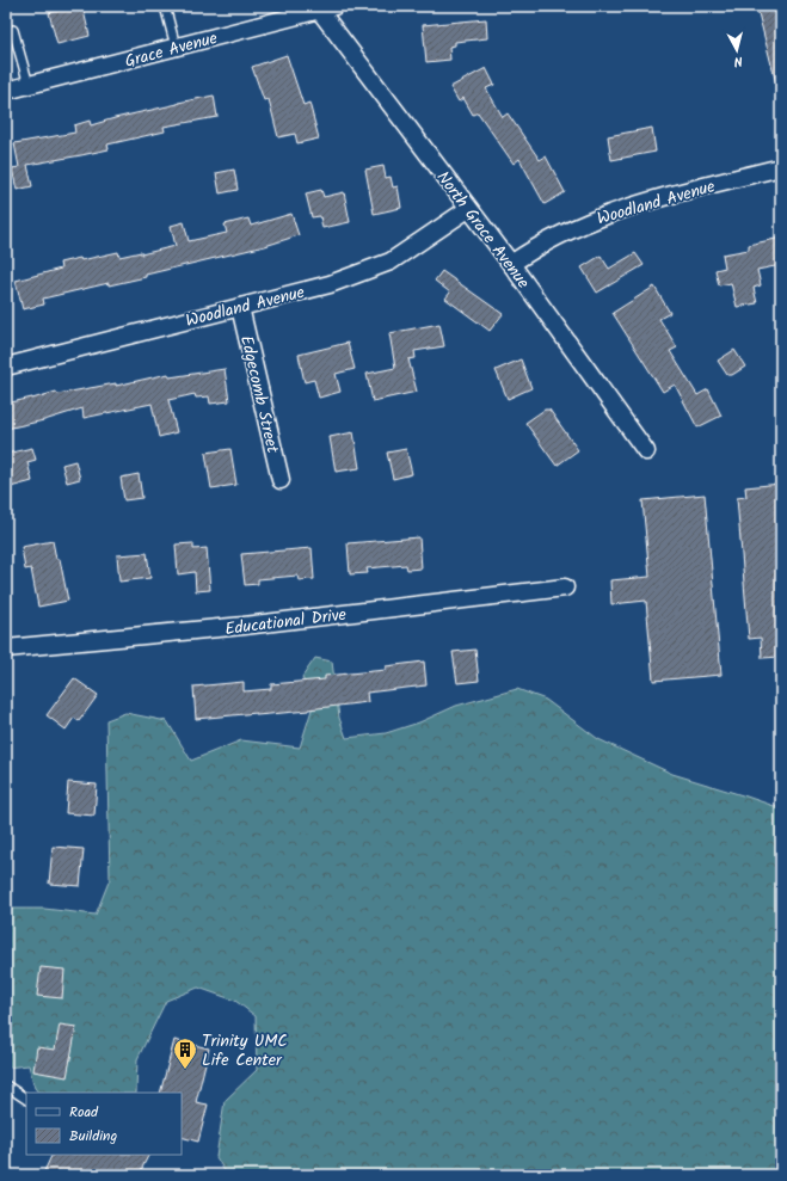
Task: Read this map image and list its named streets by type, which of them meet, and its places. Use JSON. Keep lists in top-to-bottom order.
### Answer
{
  "streets": {
    "street": [
      "Grace Avenue",
      "Woodland Avenue",
      "North Grace Avenue",
      "Edgecomb Street",
      "Educational Drive"
    ]
  },
  "crossings": [
    ["Grace Avenue", "North Grace Avenue"],
    ["Woodland Avenue", "North Grace Avenue"],
    ["Woodland Avenue", "Edgecomb Street"]
  ],
  "places": {
    "building": ["Trinity UMC Life Center"]
  },
  "legend": ["Road", "Building"],
  "north": "bottom"
}
